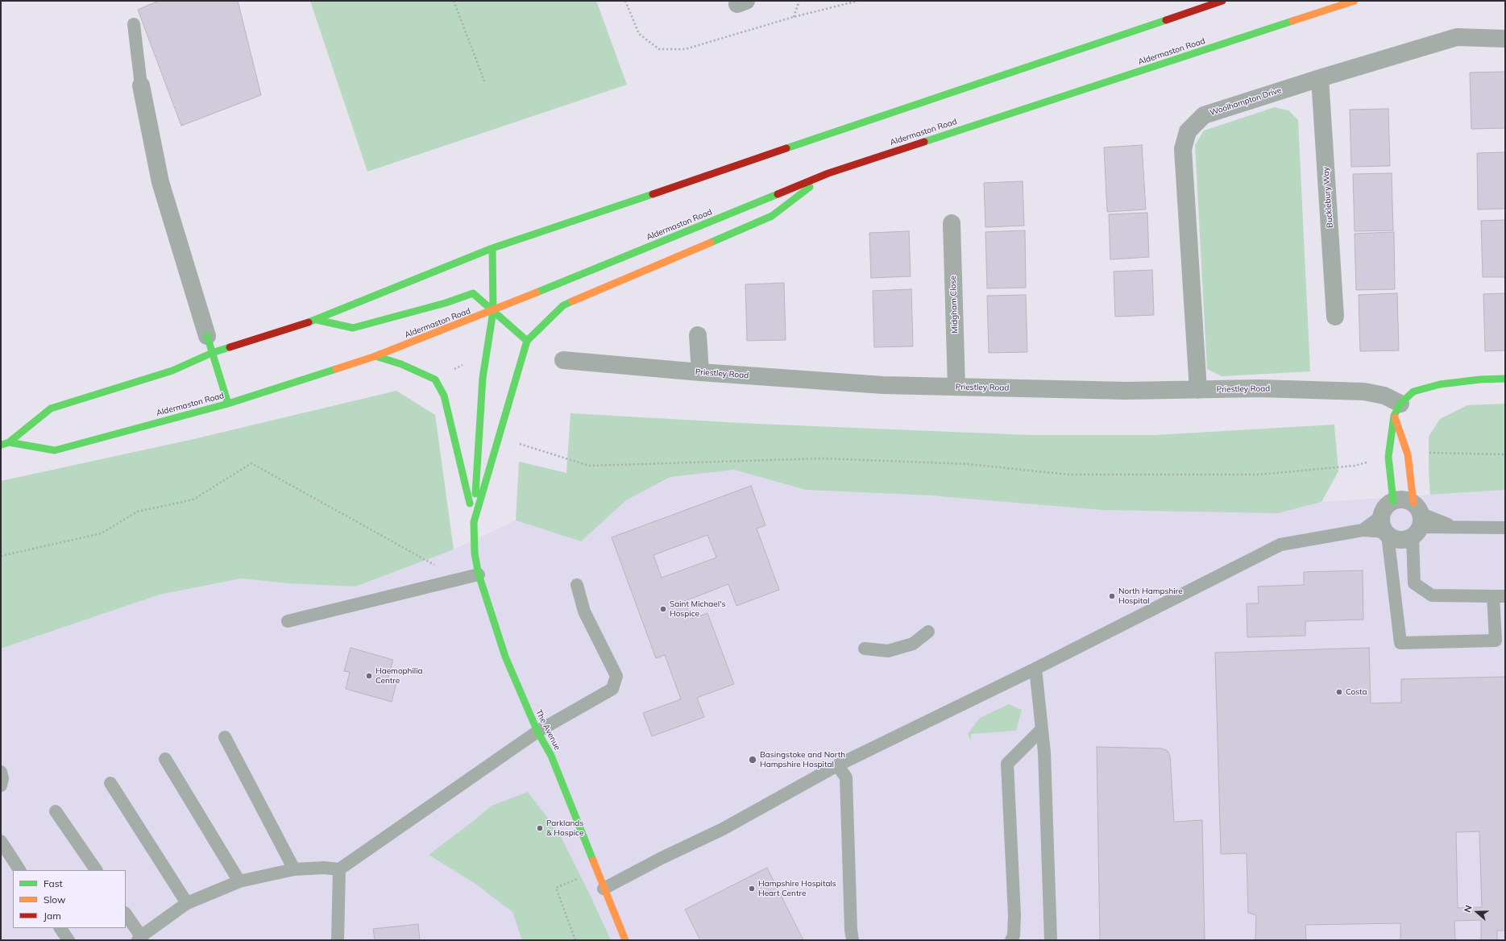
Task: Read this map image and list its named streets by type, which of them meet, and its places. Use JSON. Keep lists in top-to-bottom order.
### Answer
{
  "streets": {
    "main road": ["Aldermaston Road", "The Avenue"],
    "street": [
      "Woolhampton Drive",
      "Bucklebury Way",
      "Midgham Close",
      "Priestley Road"
    ]
  },
  "crossings": [
    ["Woolhampton Drive", "Bucklebury Way"],
    ["Woolhampton Drive", "Priestley Road"],
    ["Midgham Close", "Priestley Road"]
  ],
  "places": [
    "North Hampshire Hospital",
    "Saint Michael's Hospice",
    "Haemophilia Centre",
    "Costa",
    "Basingstoke and North Hampshire Hospital",
    "Parklands & Hospice",
    "Hampshire Hospitals Heart Centre"
  ],
  "legend": ["Fast", "Slow", "Jam"],
  "north": "left"
}
